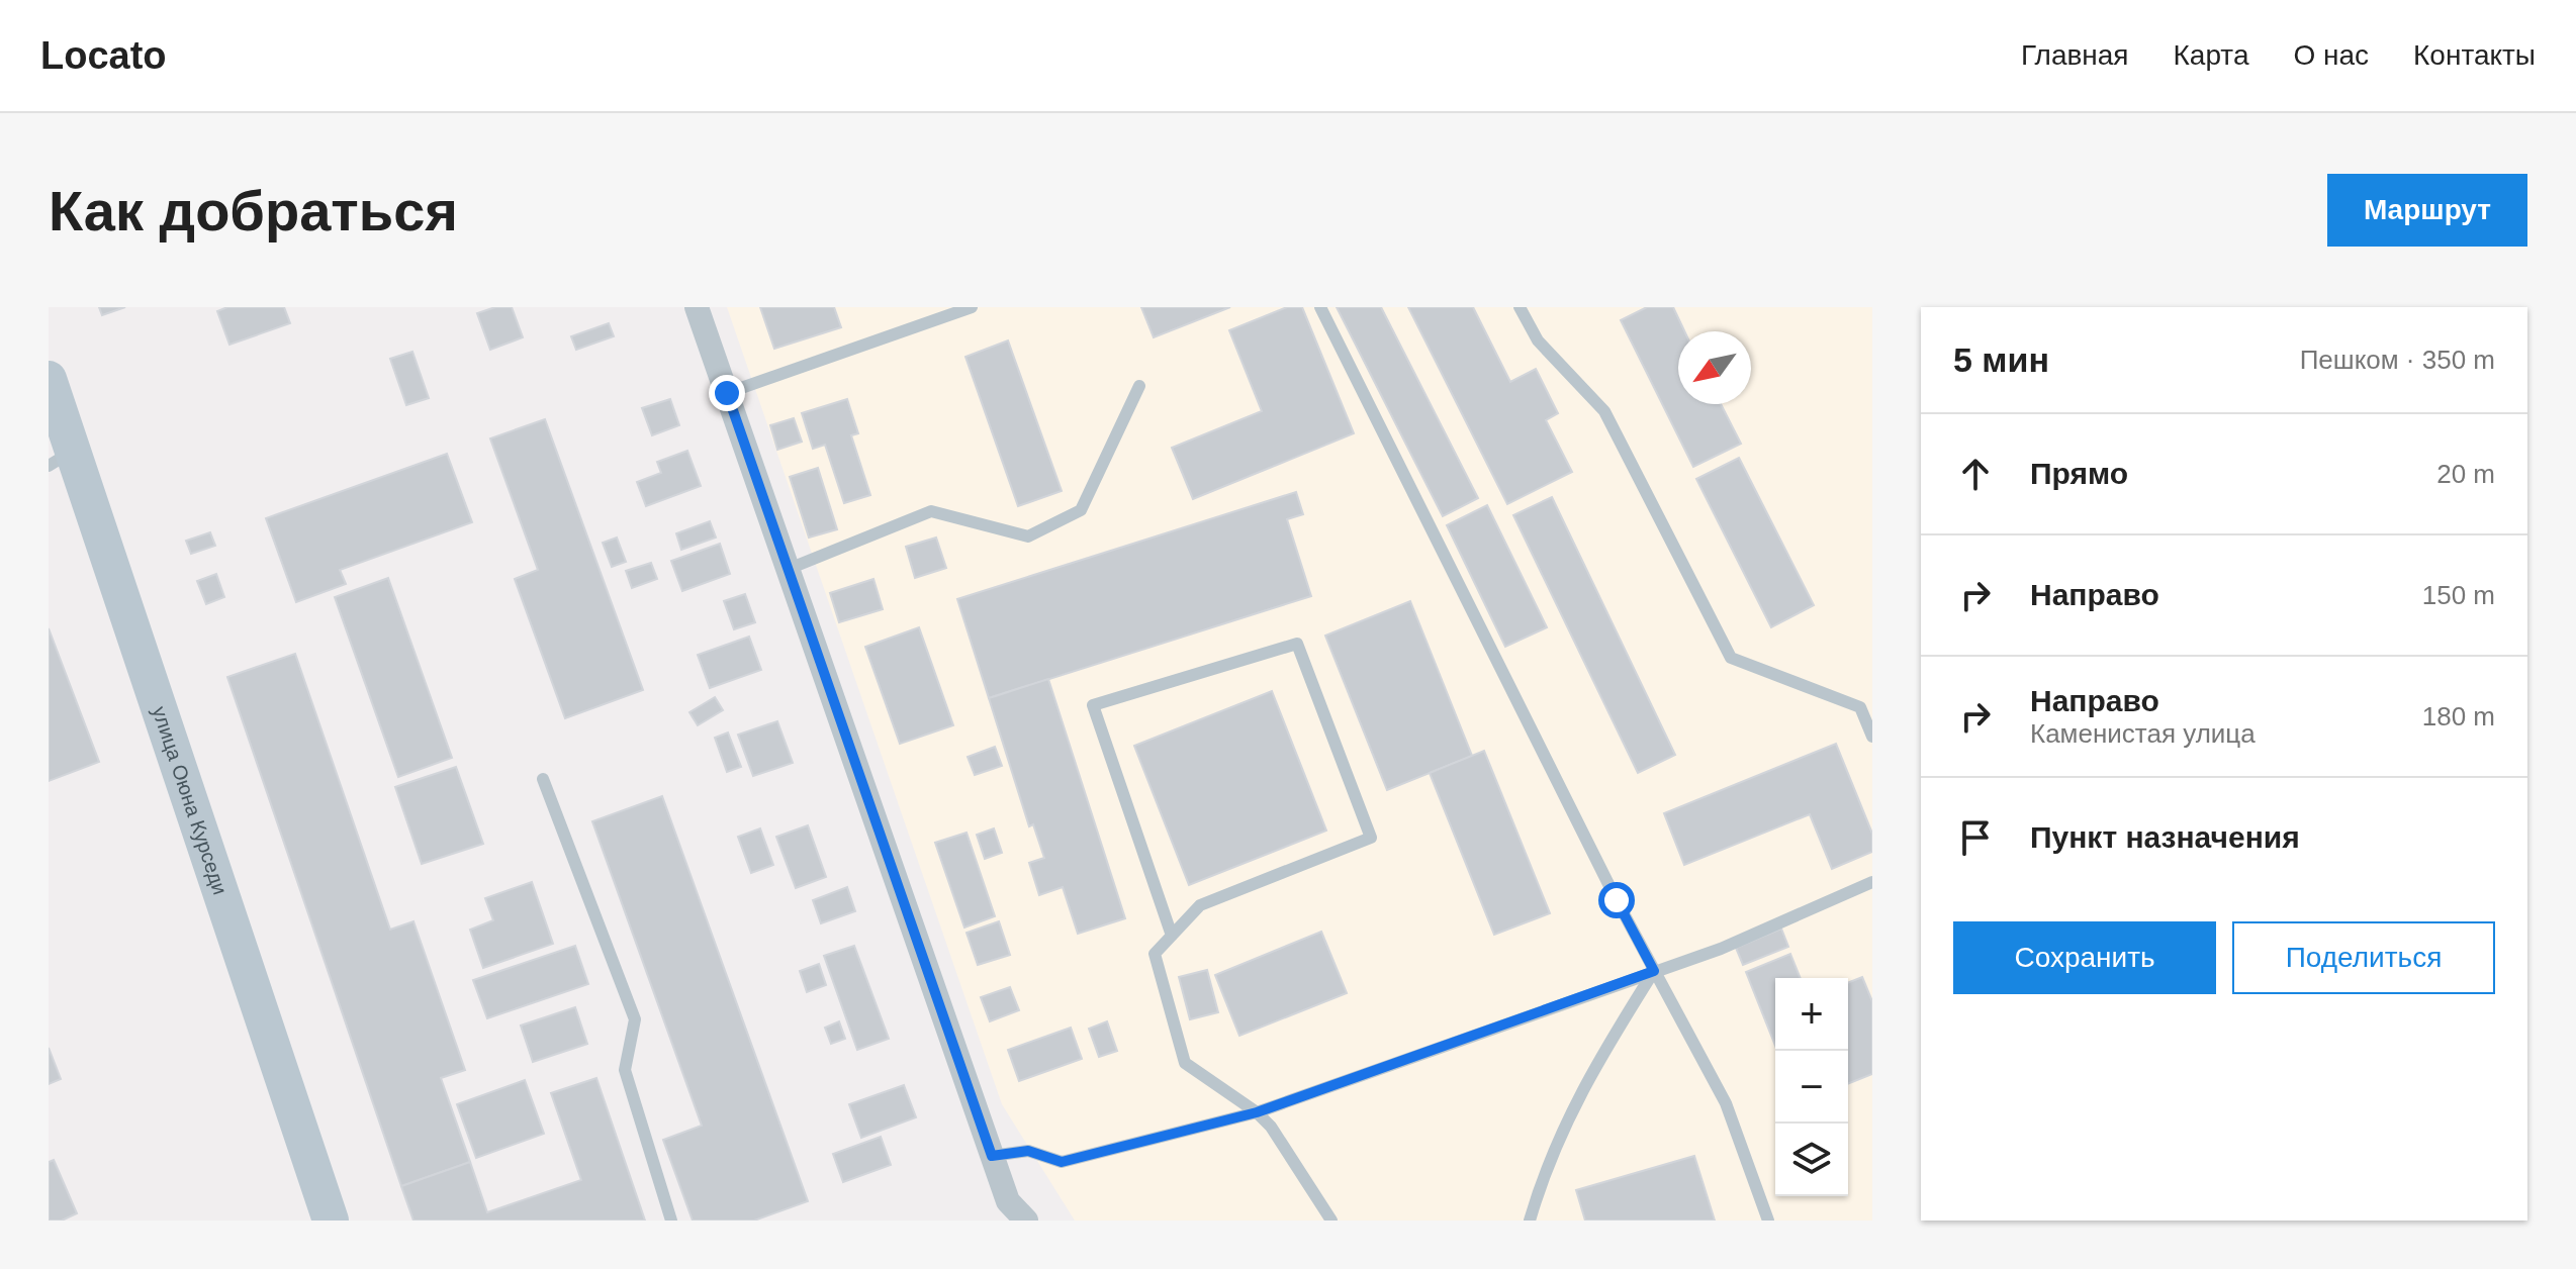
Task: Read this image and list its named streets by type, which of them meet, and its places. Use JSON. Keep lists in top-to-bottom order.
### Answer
{
  "streets": {
    "street": ["улица Оюна Курседи"]
  },
  "north": "bottom left",
  "page": {
    "header": "Locato",
    "nav": [
      "Главная",
      "Карта",
      "О нас",
      "Контакты"
    ],
    "buttons": [
      "Маршрут",
      ["Сохранить", "Поделиться"]
    ],
    "title": "Как добраться",
    "heading": ["5 мин", "Пешком · 350 m"],
    "list": [
      ["Прямо", "20 m"],
      ["Направо", "150 m"],
      ["Направо", "Каменистая улица", "180 m"],
      "Пункт назначения"
    ],
    "map_buttons": ["+", "−"]
  }
}
